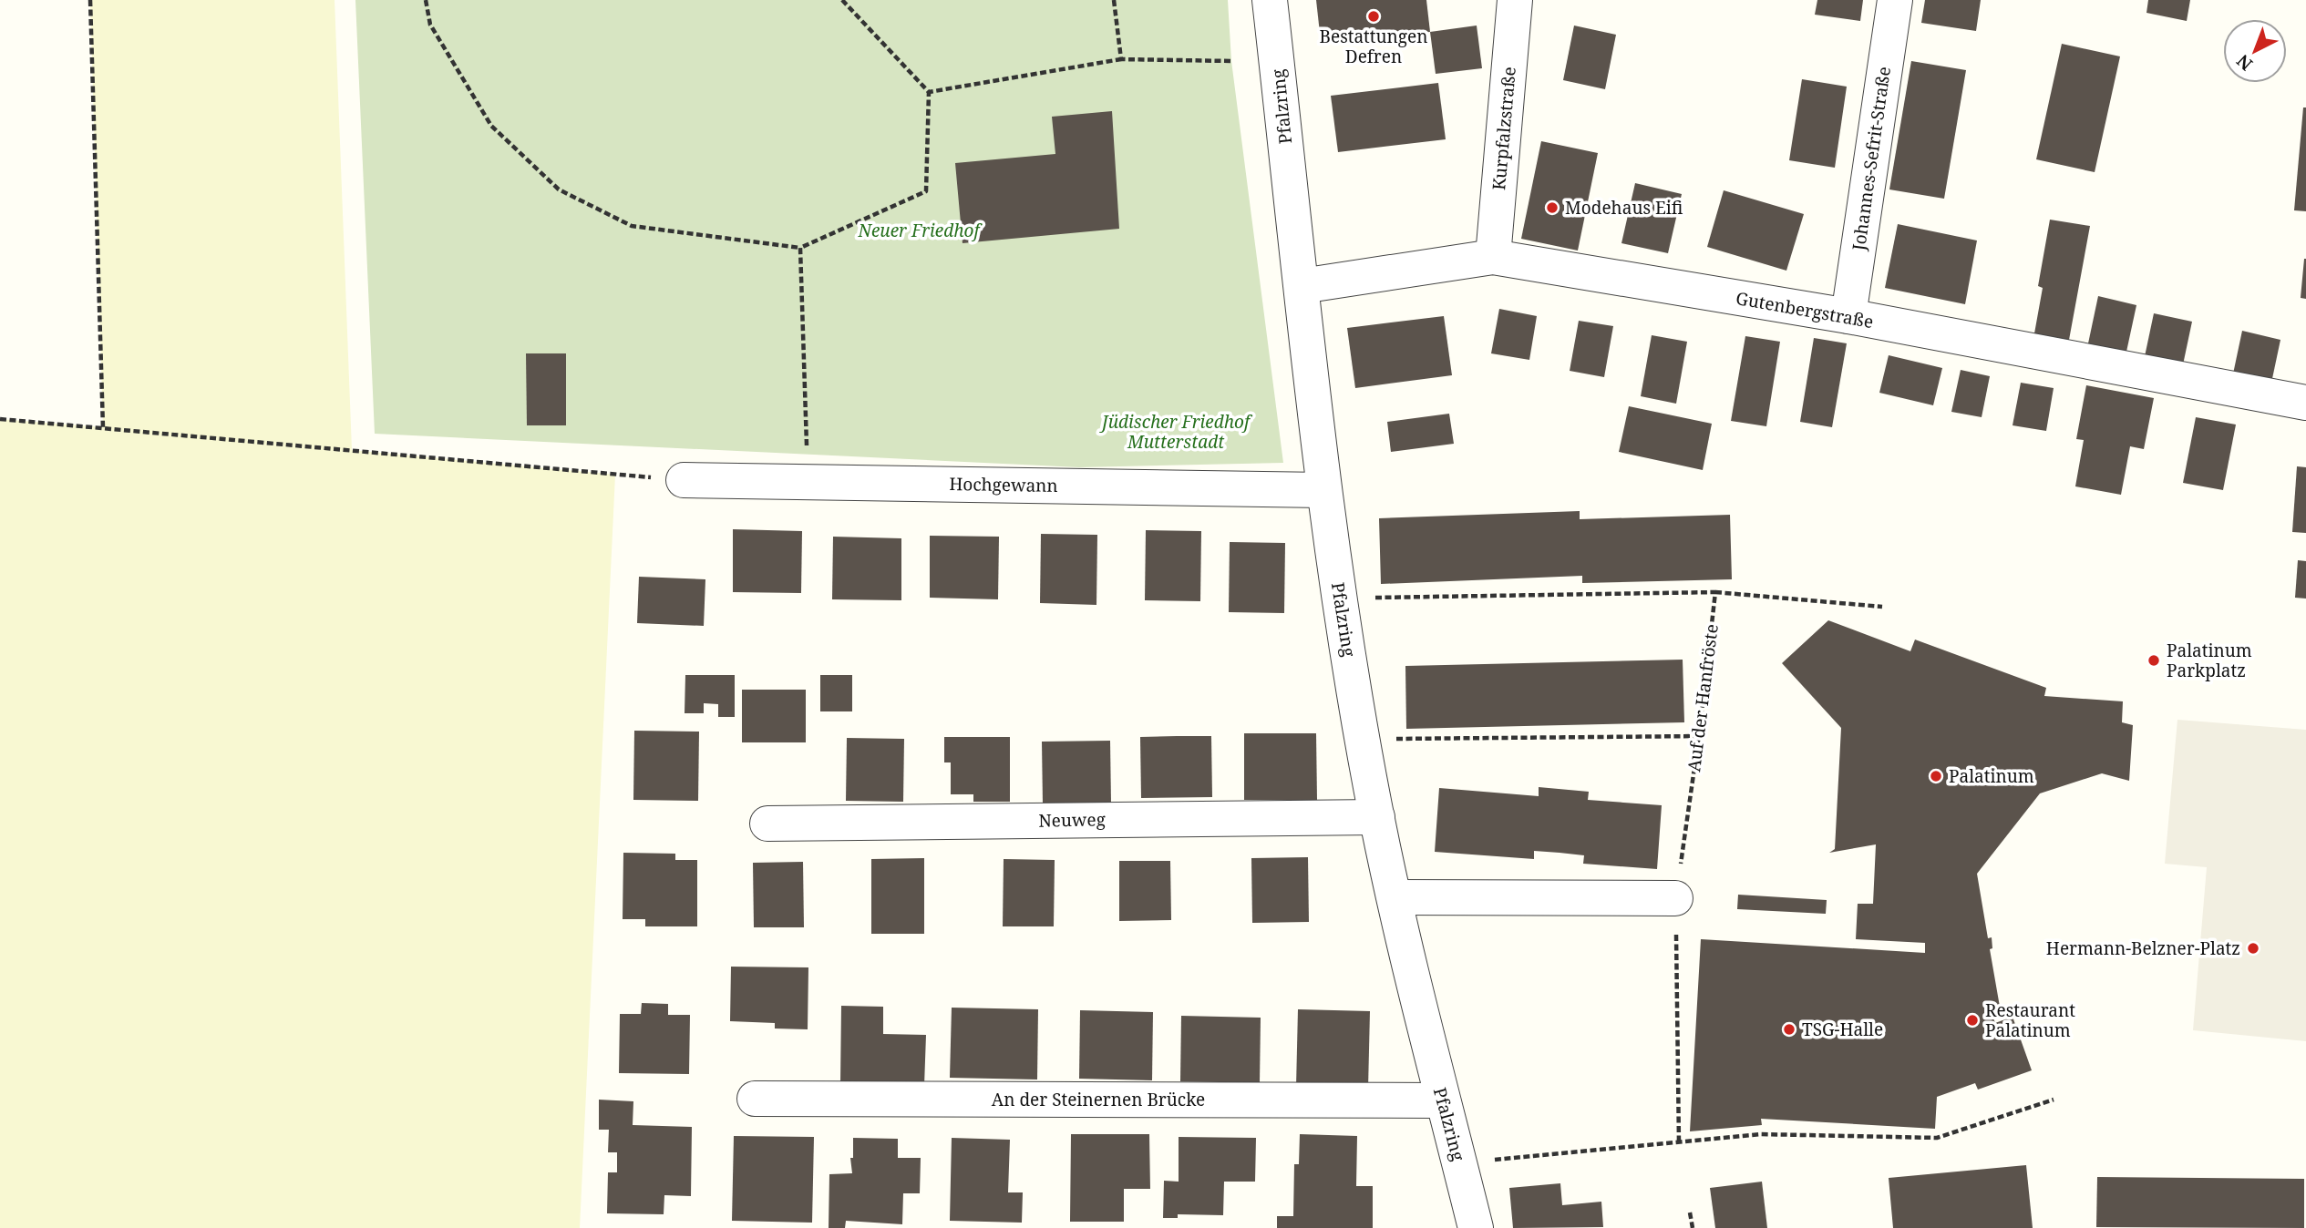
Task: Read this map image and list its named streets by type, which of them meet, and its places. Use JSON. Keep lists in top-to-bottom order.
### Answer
{
  "streets": {
    "street": [
      "Pfalzring",
      "Kurpfalzstraße",
      "Johannes-Sefrit-Straße",
      "Gutenbergstraße",
      "Hochgewann",
      "Neuweg",
      "An der Steinernen Brücke"
    ],
    "path": ["Auf der Hanfröste"]
  },
  "crossings": [
    ["Pfalzring", "Gutenbergstraße"],
    ["Pfalzring", "Hochgewann"],
    ["Pfalzring", "Neuweg"],
    ["Pfalzring", "An der Steinernen Brücke"],
    ["Kurpfalzstraße", "Gutenbergstraße"],
    ["Johannes-Sefrit-Straße", "Gutenbergstraße"]
  ],
  "parks": ["Neuer Friedhof", "Jüdischer Friedhof Mutterstadt"],
  "places": [
    "Bestattungen Defren",
    "Modehaus Eifi",
    "Palatinum Parkplatz",
    "Palatinum",
    "Hermann-Belzner-Platz",
    "Restaurant Palatinum",
    "TSG-Halle"
  ],
  "north": "bottom left"
}
